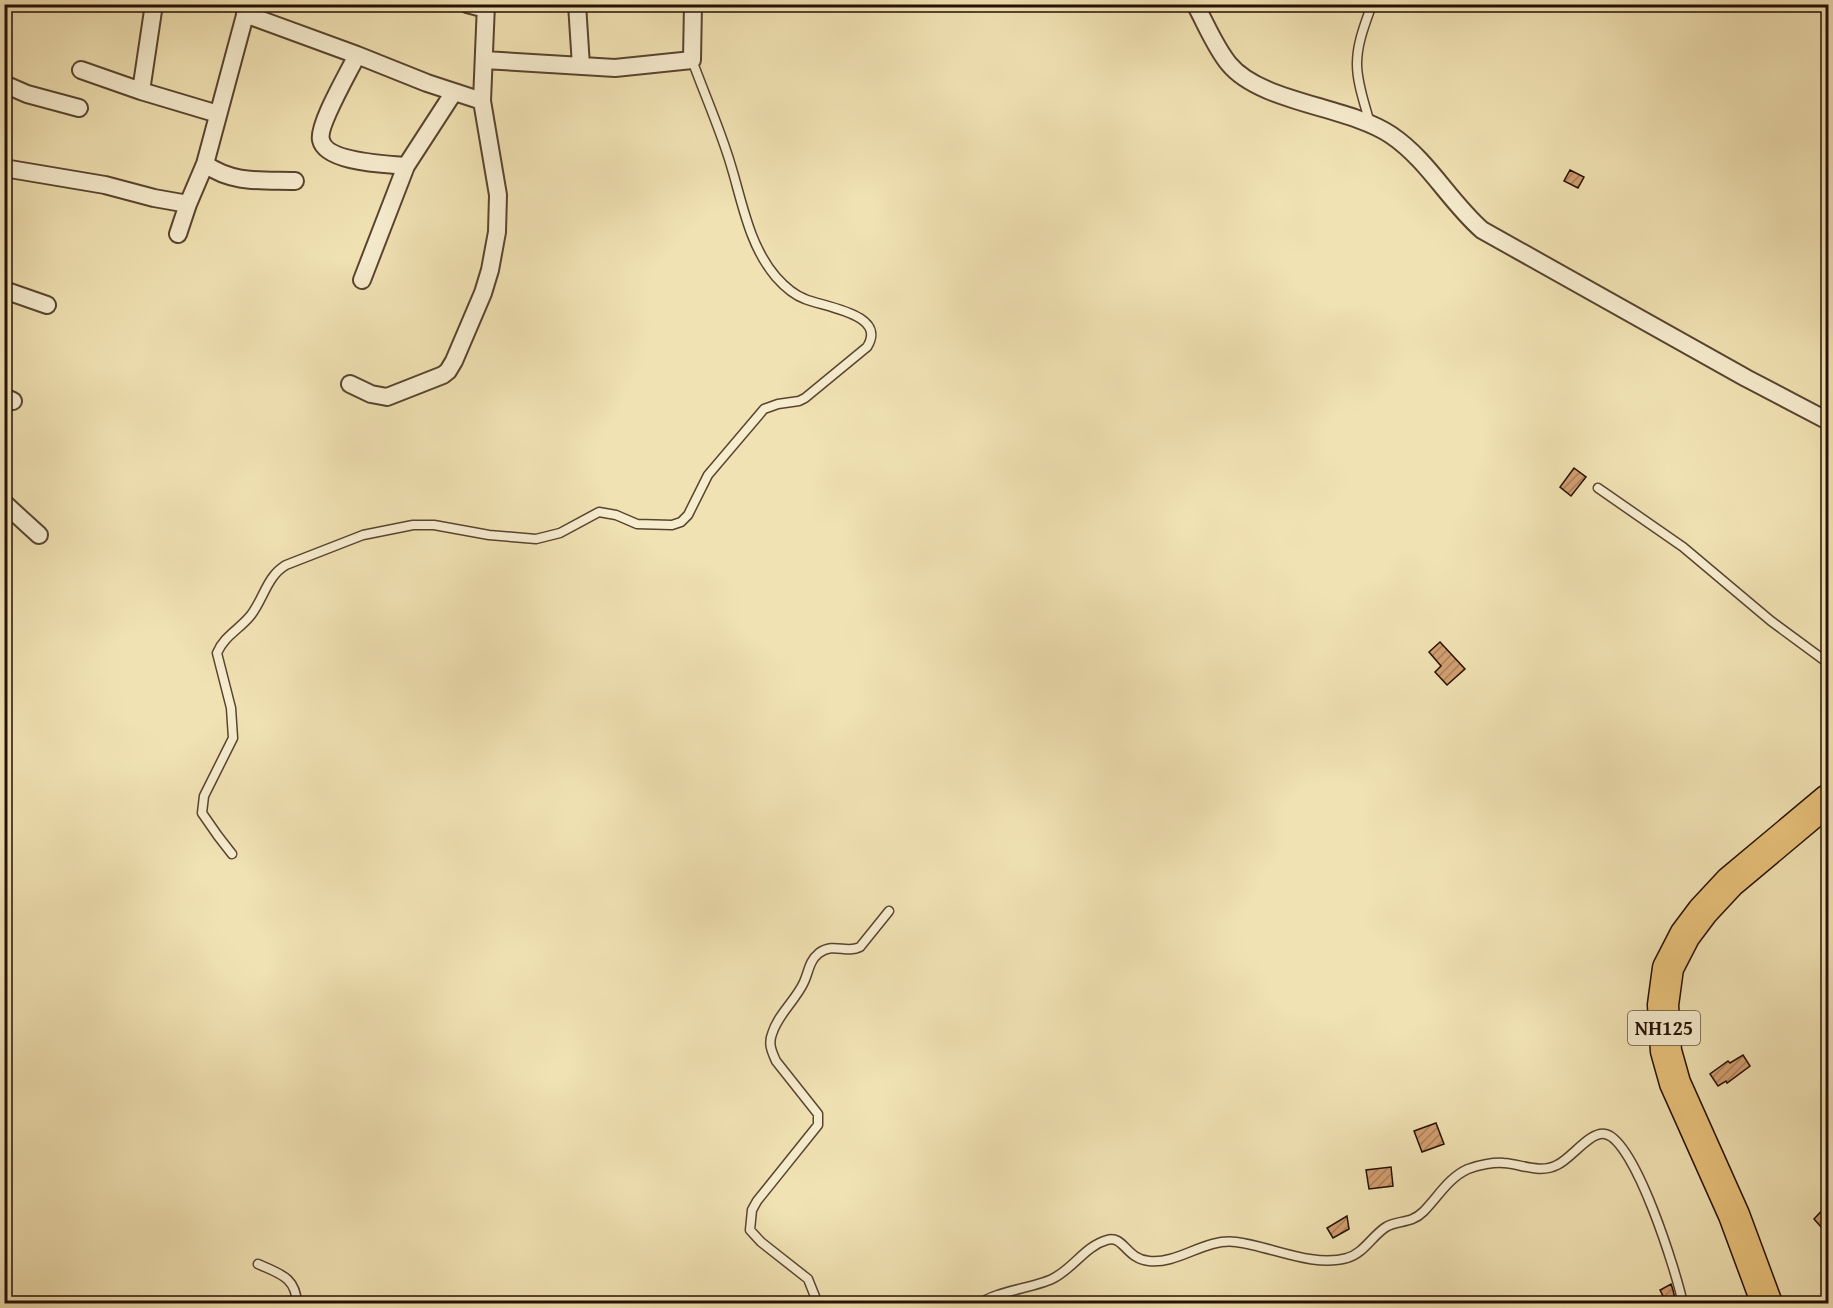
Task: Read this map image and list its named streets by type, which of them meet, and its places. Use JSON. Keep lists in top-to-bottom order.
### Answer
{
  "streets": {
    "highway": ["NH125"]
  }
}
